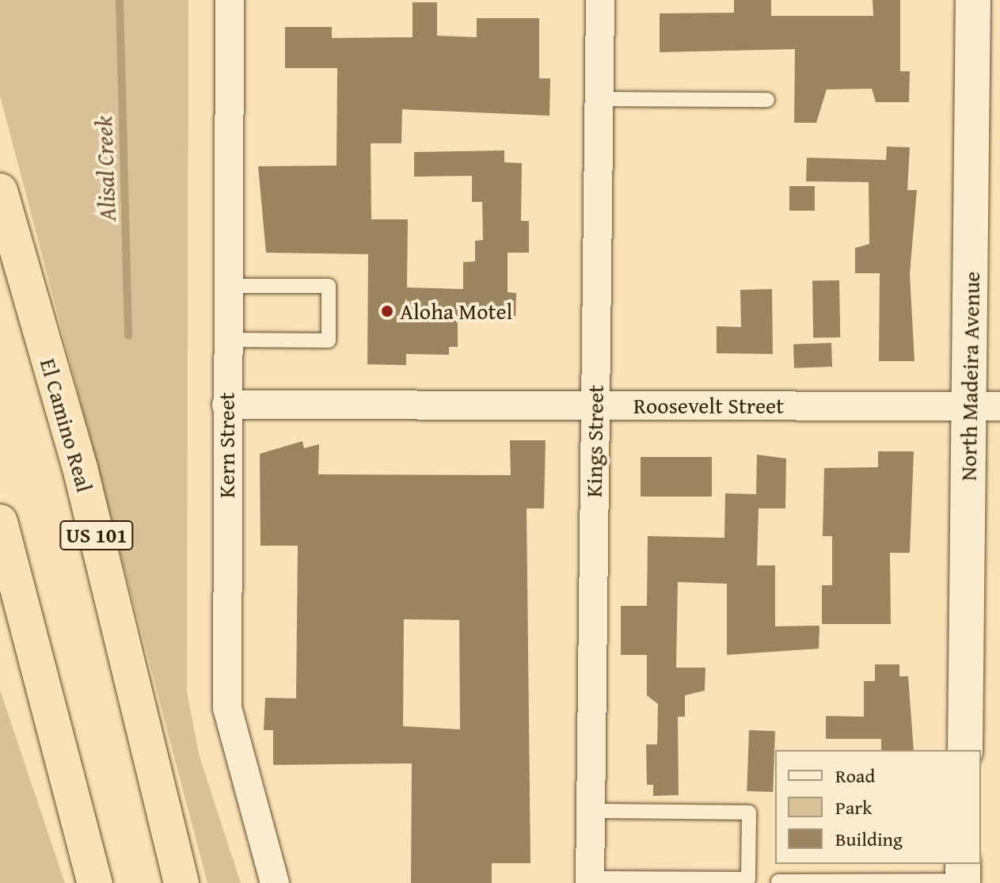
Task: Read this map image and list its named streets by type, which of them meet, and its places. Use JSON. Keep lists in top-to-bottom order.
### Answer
{
  "streets": {
    "highway": ["El Camino Real", "US 101"],
    "street": [
      "North Madeira Avenue",
      "Roosevelt Street",
      "Kings Street",
      "Kern Street"
    ]
  },
  "crossings": [
    ["North Madeira Avenue", "Roosevelt Street"],
    ["Roosevelt Street", "Kings Street"],
    ["Roosevelt Street", "Kern Street"]
  ],
  "water": ["Alisal Creek"],
  "places": ["Aloha Motel"],
  "legend": ["Road", "Park", "Building"]
}
